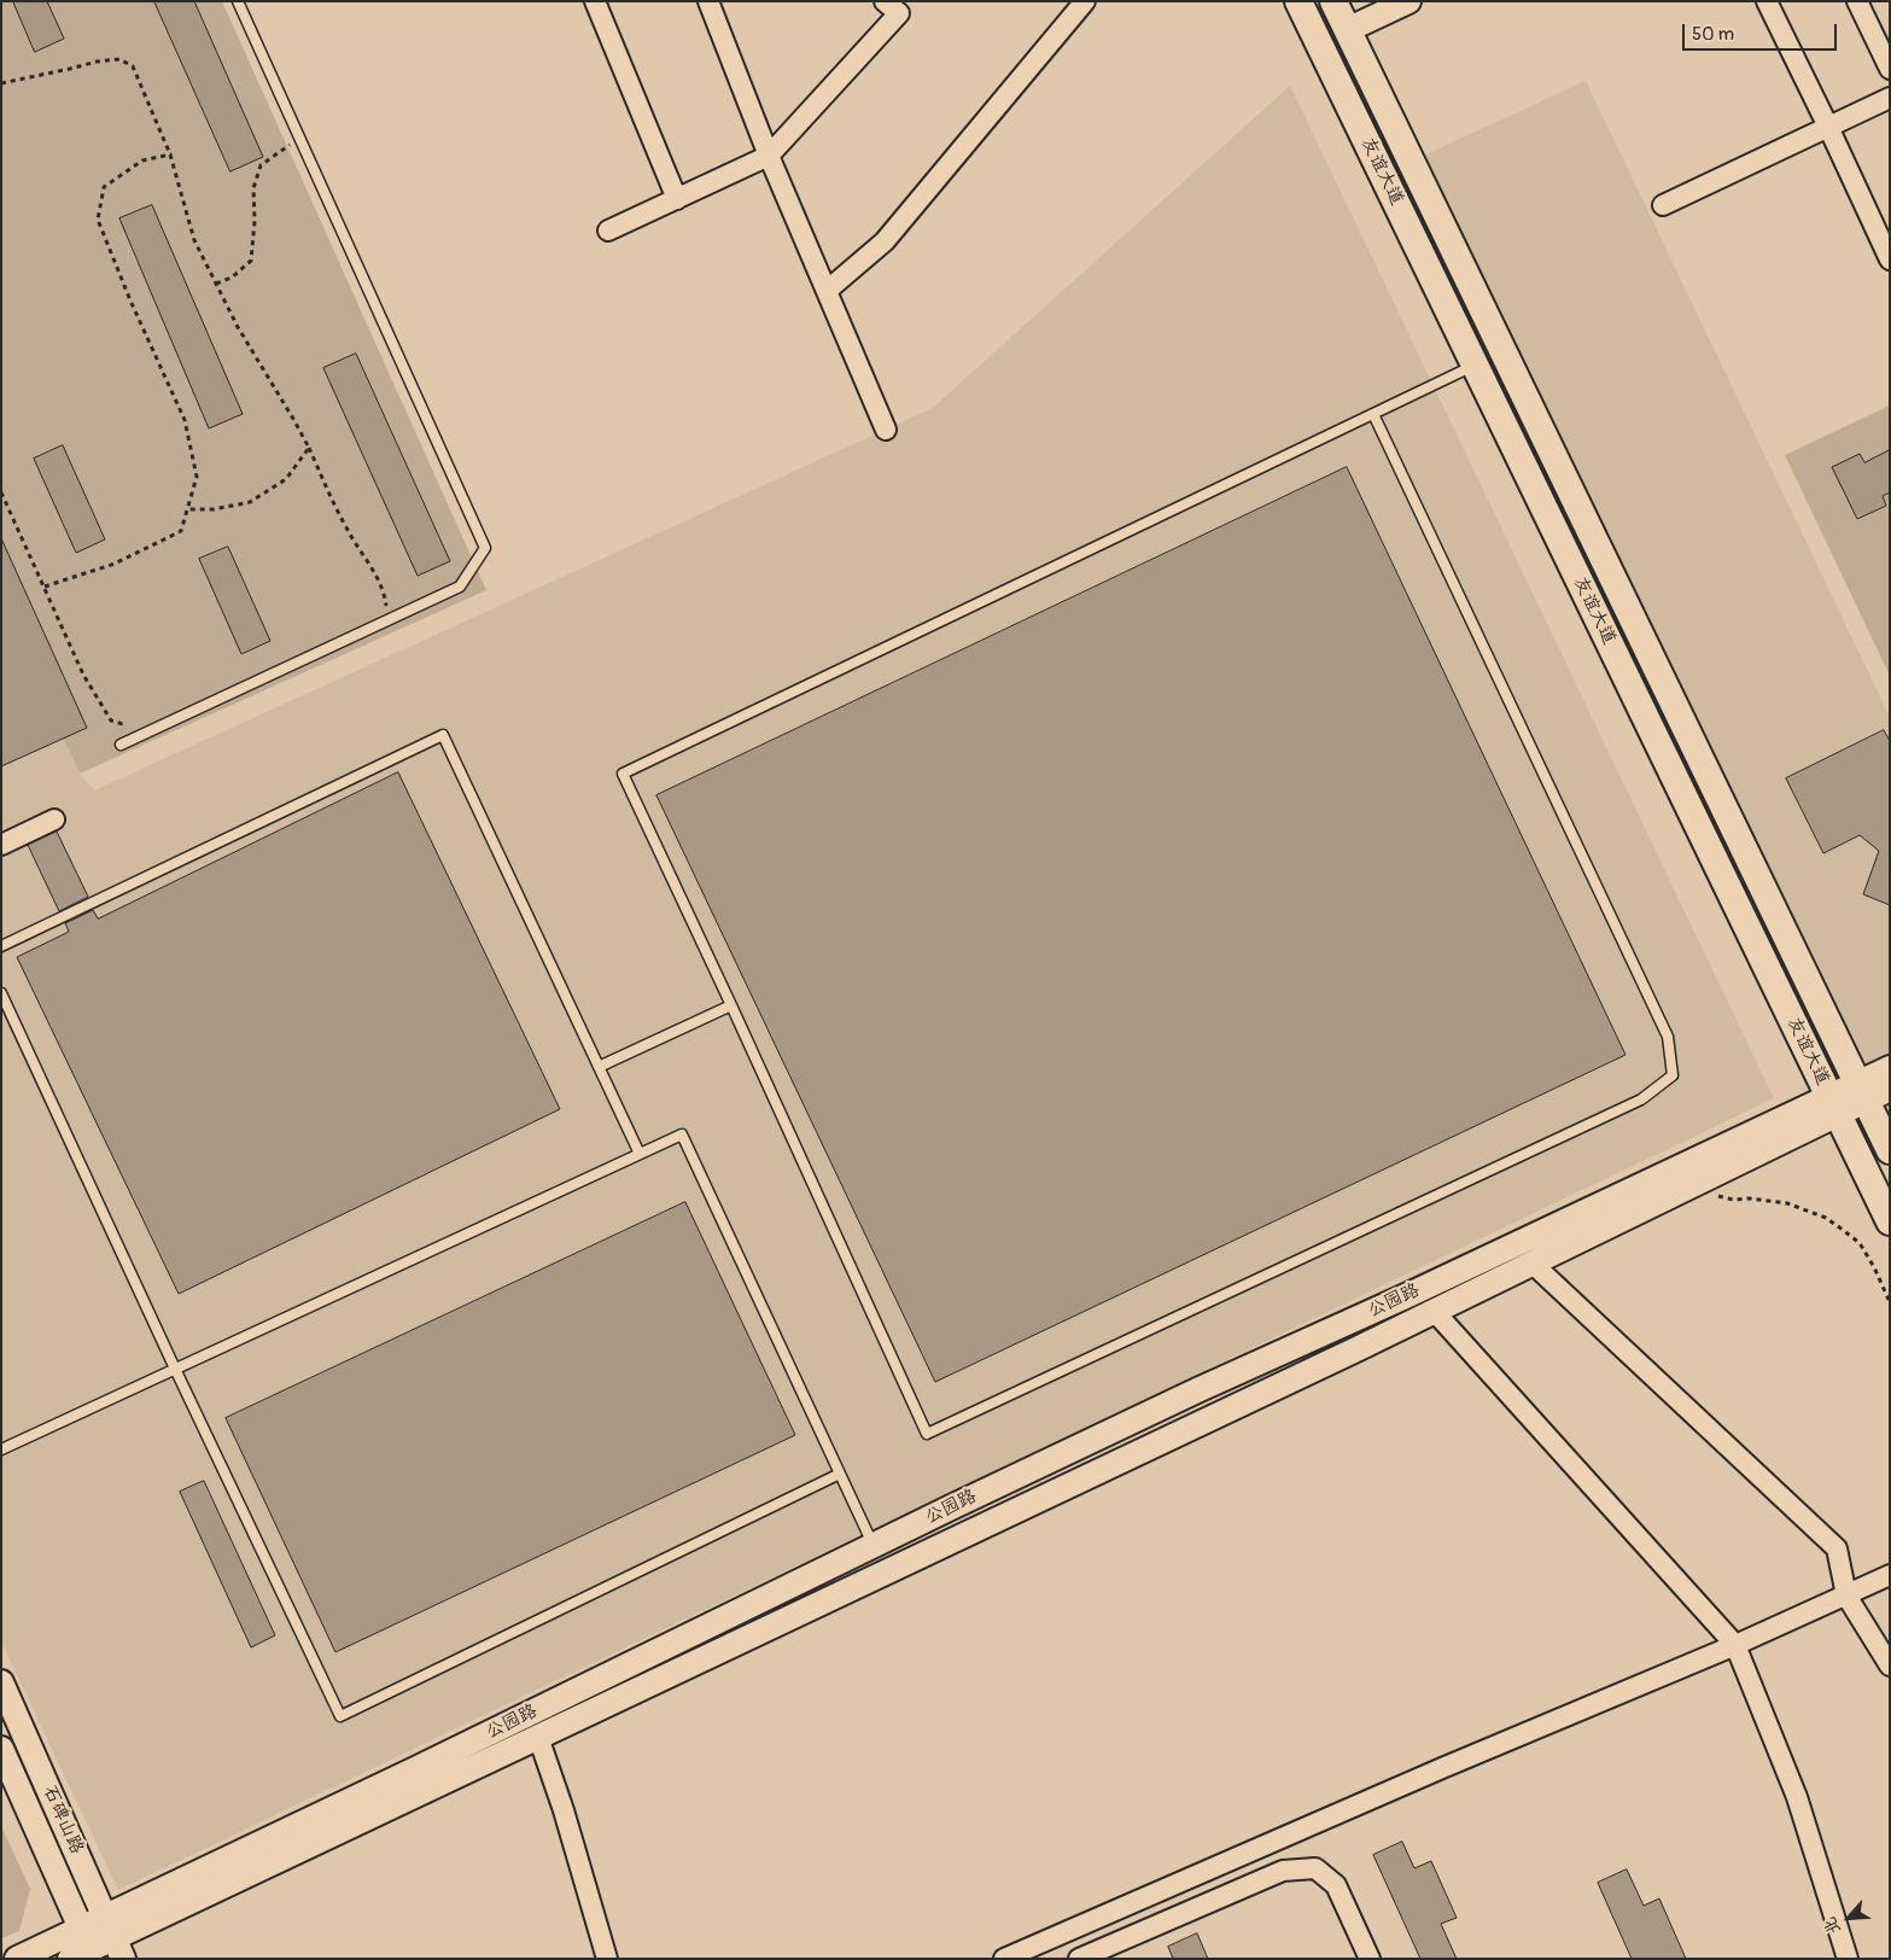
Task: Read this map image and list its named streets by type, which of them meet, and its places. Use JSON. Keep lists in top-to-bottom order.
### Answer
{
  "streets": {
    "main road": ["友谊大道"],
    "street": ["公园路", "石碑山路"]
  },
  "crossings": [
    ["友谊大道", "公园路"],
    ["公园路", "石碑山路"]
  ],
  "scale_bar": "50 m",
  "north": "bottom left"
}
